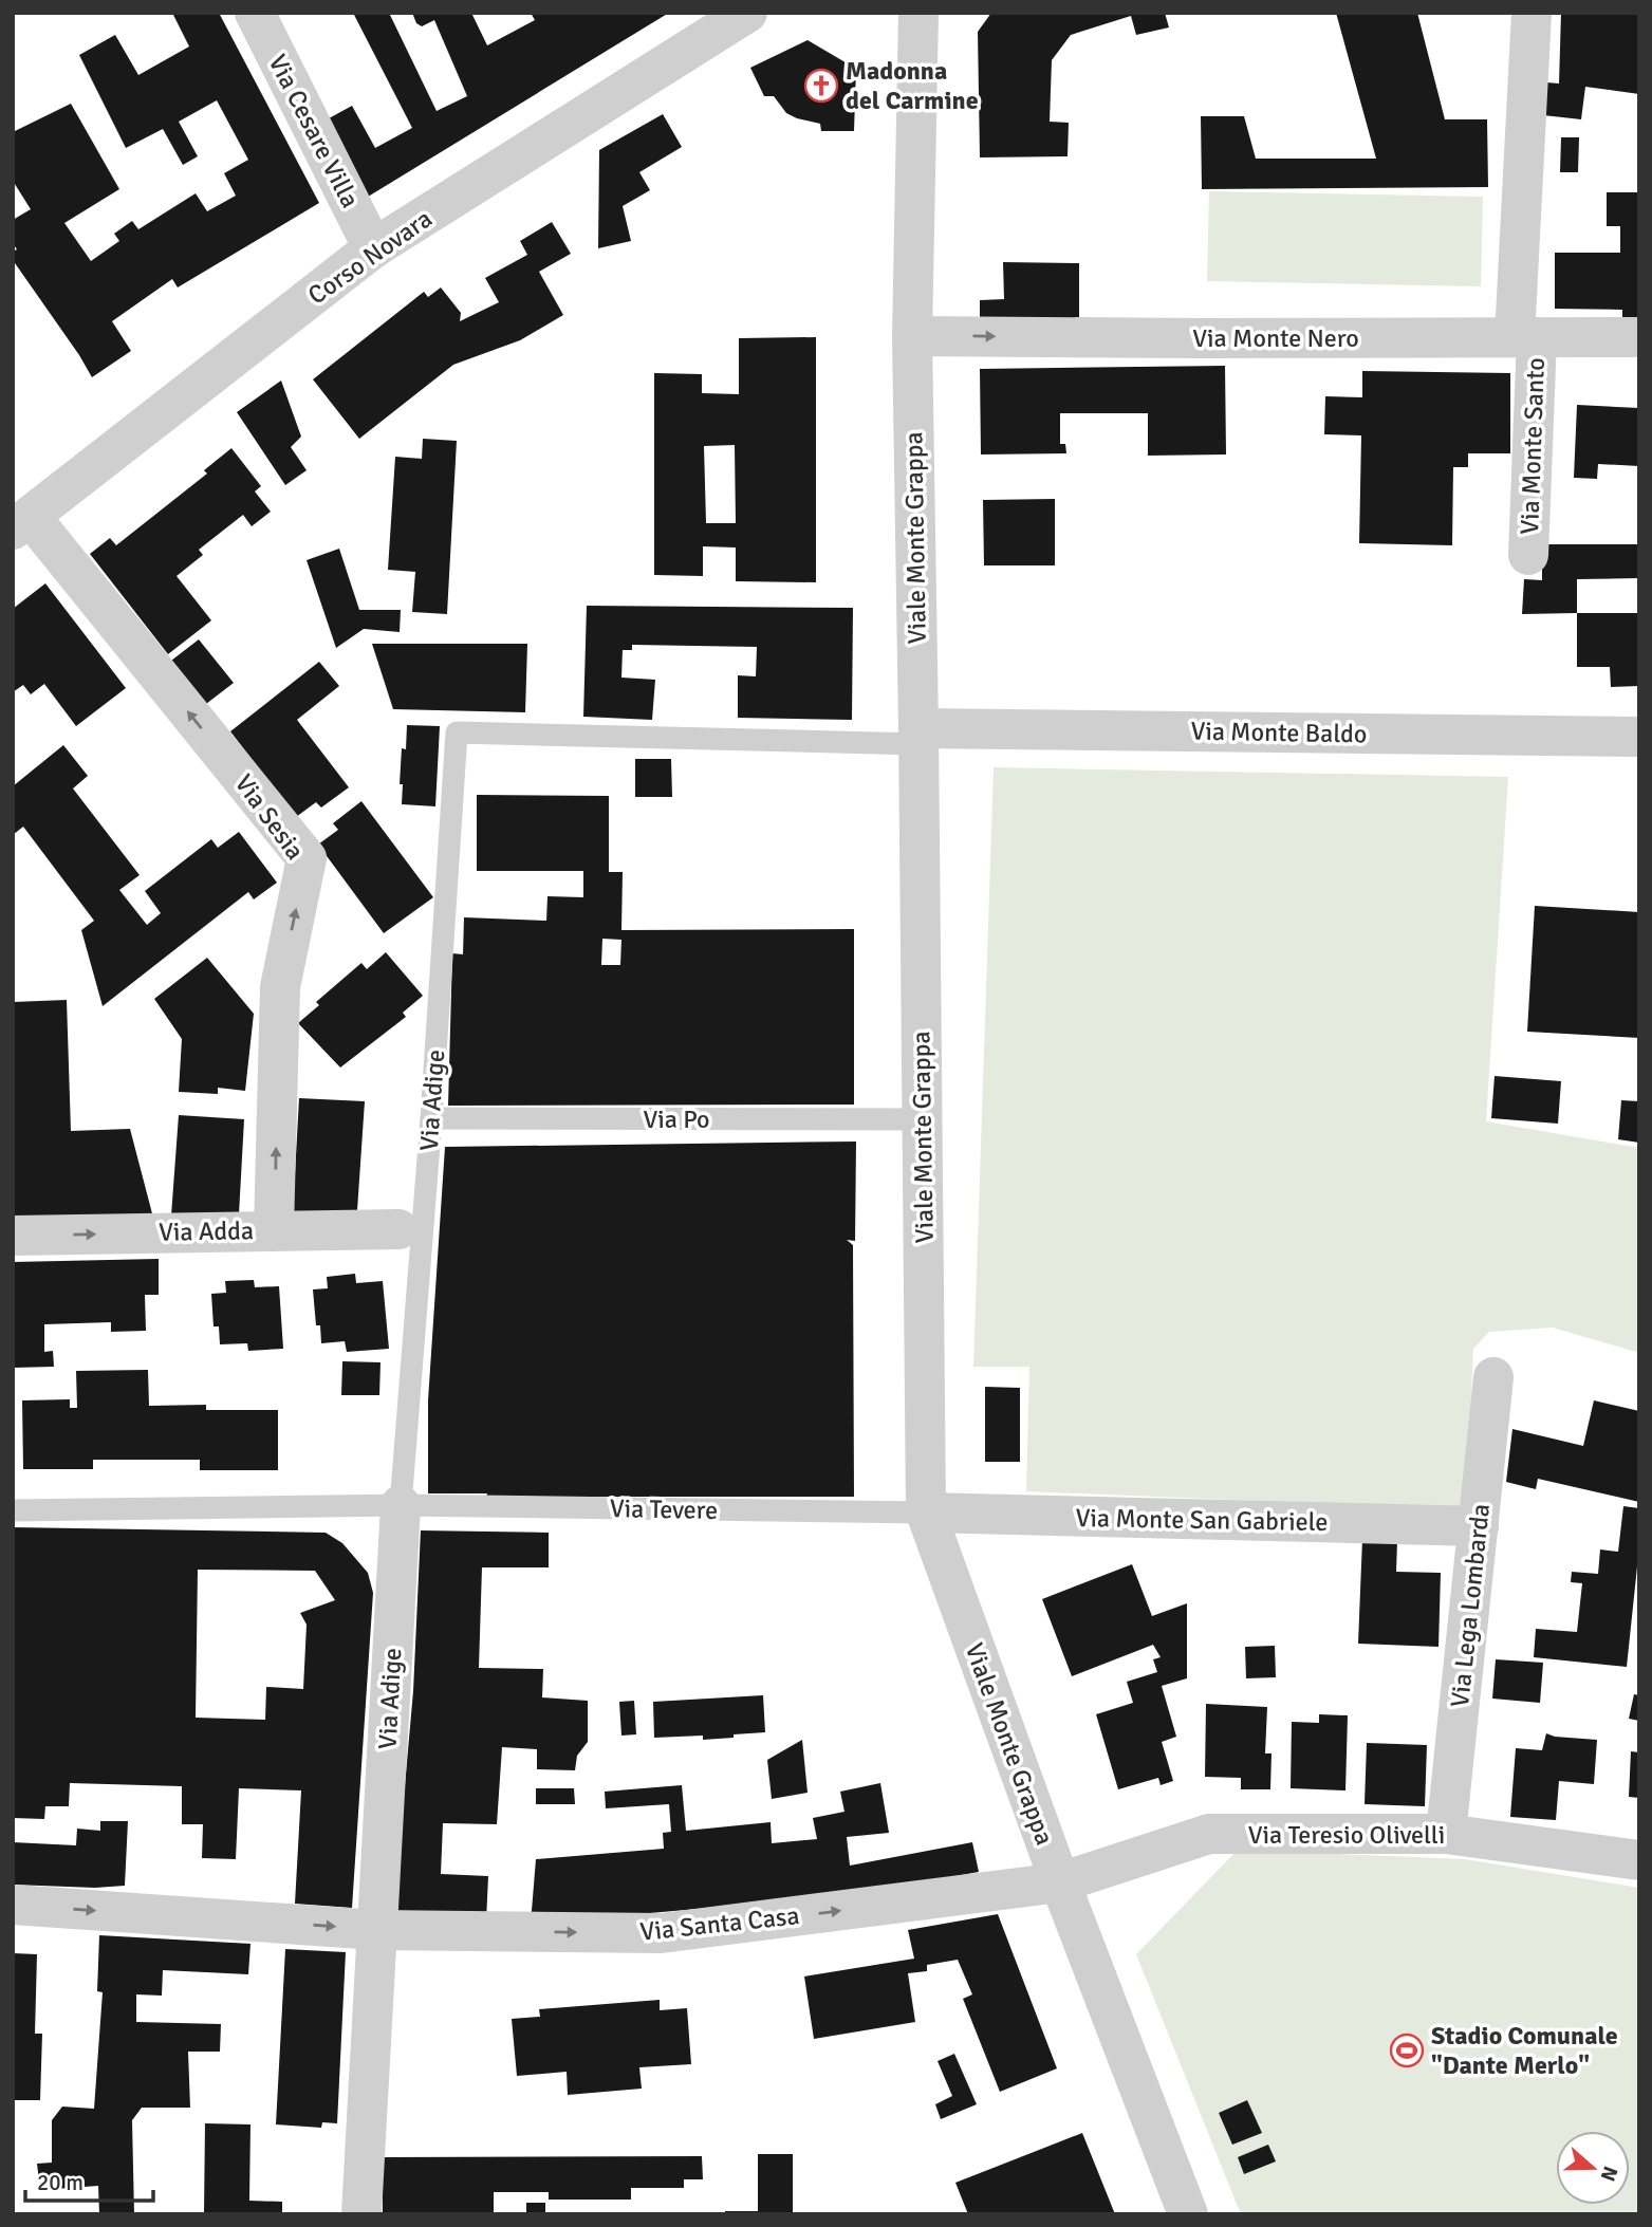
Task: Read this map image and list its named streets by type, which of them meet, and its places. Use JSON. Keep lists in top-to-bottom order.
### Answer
{
  "streets": {
    "street": [
      "Via Cesare Villa",
      "Corso Novara",
      "Via Monte Nero",
      "Via Monte Santo",
      "Viale Monte Grappa",
      "Via Monte Baldo",
      "Via Sesia",
      "Via Adige",
      "Via Adda",
      "Via Monte San Gabriele",
      "Via Lega Lombarda",
      "Via Teresio Olivelli",
      "Via Santa Casa"
    ],
    "lane": ["Via Po", "Via Tevere"]
  },
  "crossings": [
    ["Via Cesare Villa", "Corso Novara"],
    ["Corso Novara", "Via Sesia"],
    ["Via Monte Nero", "Via Monte Santo"],
    ["Via Monte Nero", "Viale Monte Grappa"],
    ["Viale Monte Grappa", "Via Monte Baldo"],
    ["Viale Monte Grappa", "Via Adige"],
    ["Viale Monte Grappa", "Via Po"],
    ["Viale Monte Grappa", "Via Tevere"],
    ["Viale Monte Grappa", "Via Monte San Gabriele"],
    ["Viale Monte Grappa", "Via Teresio Olivelli"],
    ["Viale Monte Grappa", "Via Santa Casa"],
    ["Via Monte Baldo", "Via Adige"],
    ["Via Sesia", "Via Adda"],
    ["Via Adige", "Via Po"],
    ["Via Adige", "Via Tevere"],
    ["Via Adige", "Via Santa Casa"],
    ["Via Tevere", "Via Monte San Gabriele"],
    ["Via Monte San Gabriele", "Via Lega Lombarda"],
    ["Via Lega Lombarda", "Via Teresio Olivelli"],
    ["Via Teresio Olivelli", "Via Santa Casa"]
  ],
  "one_way": [
    "Via Monte Nero",
    "Via Sesia",
    "Via Adda",
    "Via Santa Casa"
  ],
  "places": {
    "church": ["Madonna del Carmine"],
    "sports": ["Stadio Comunale \"Dante Merlo\""]
  },
  "scale_bar": "20 m",
  "north": "right"
}
